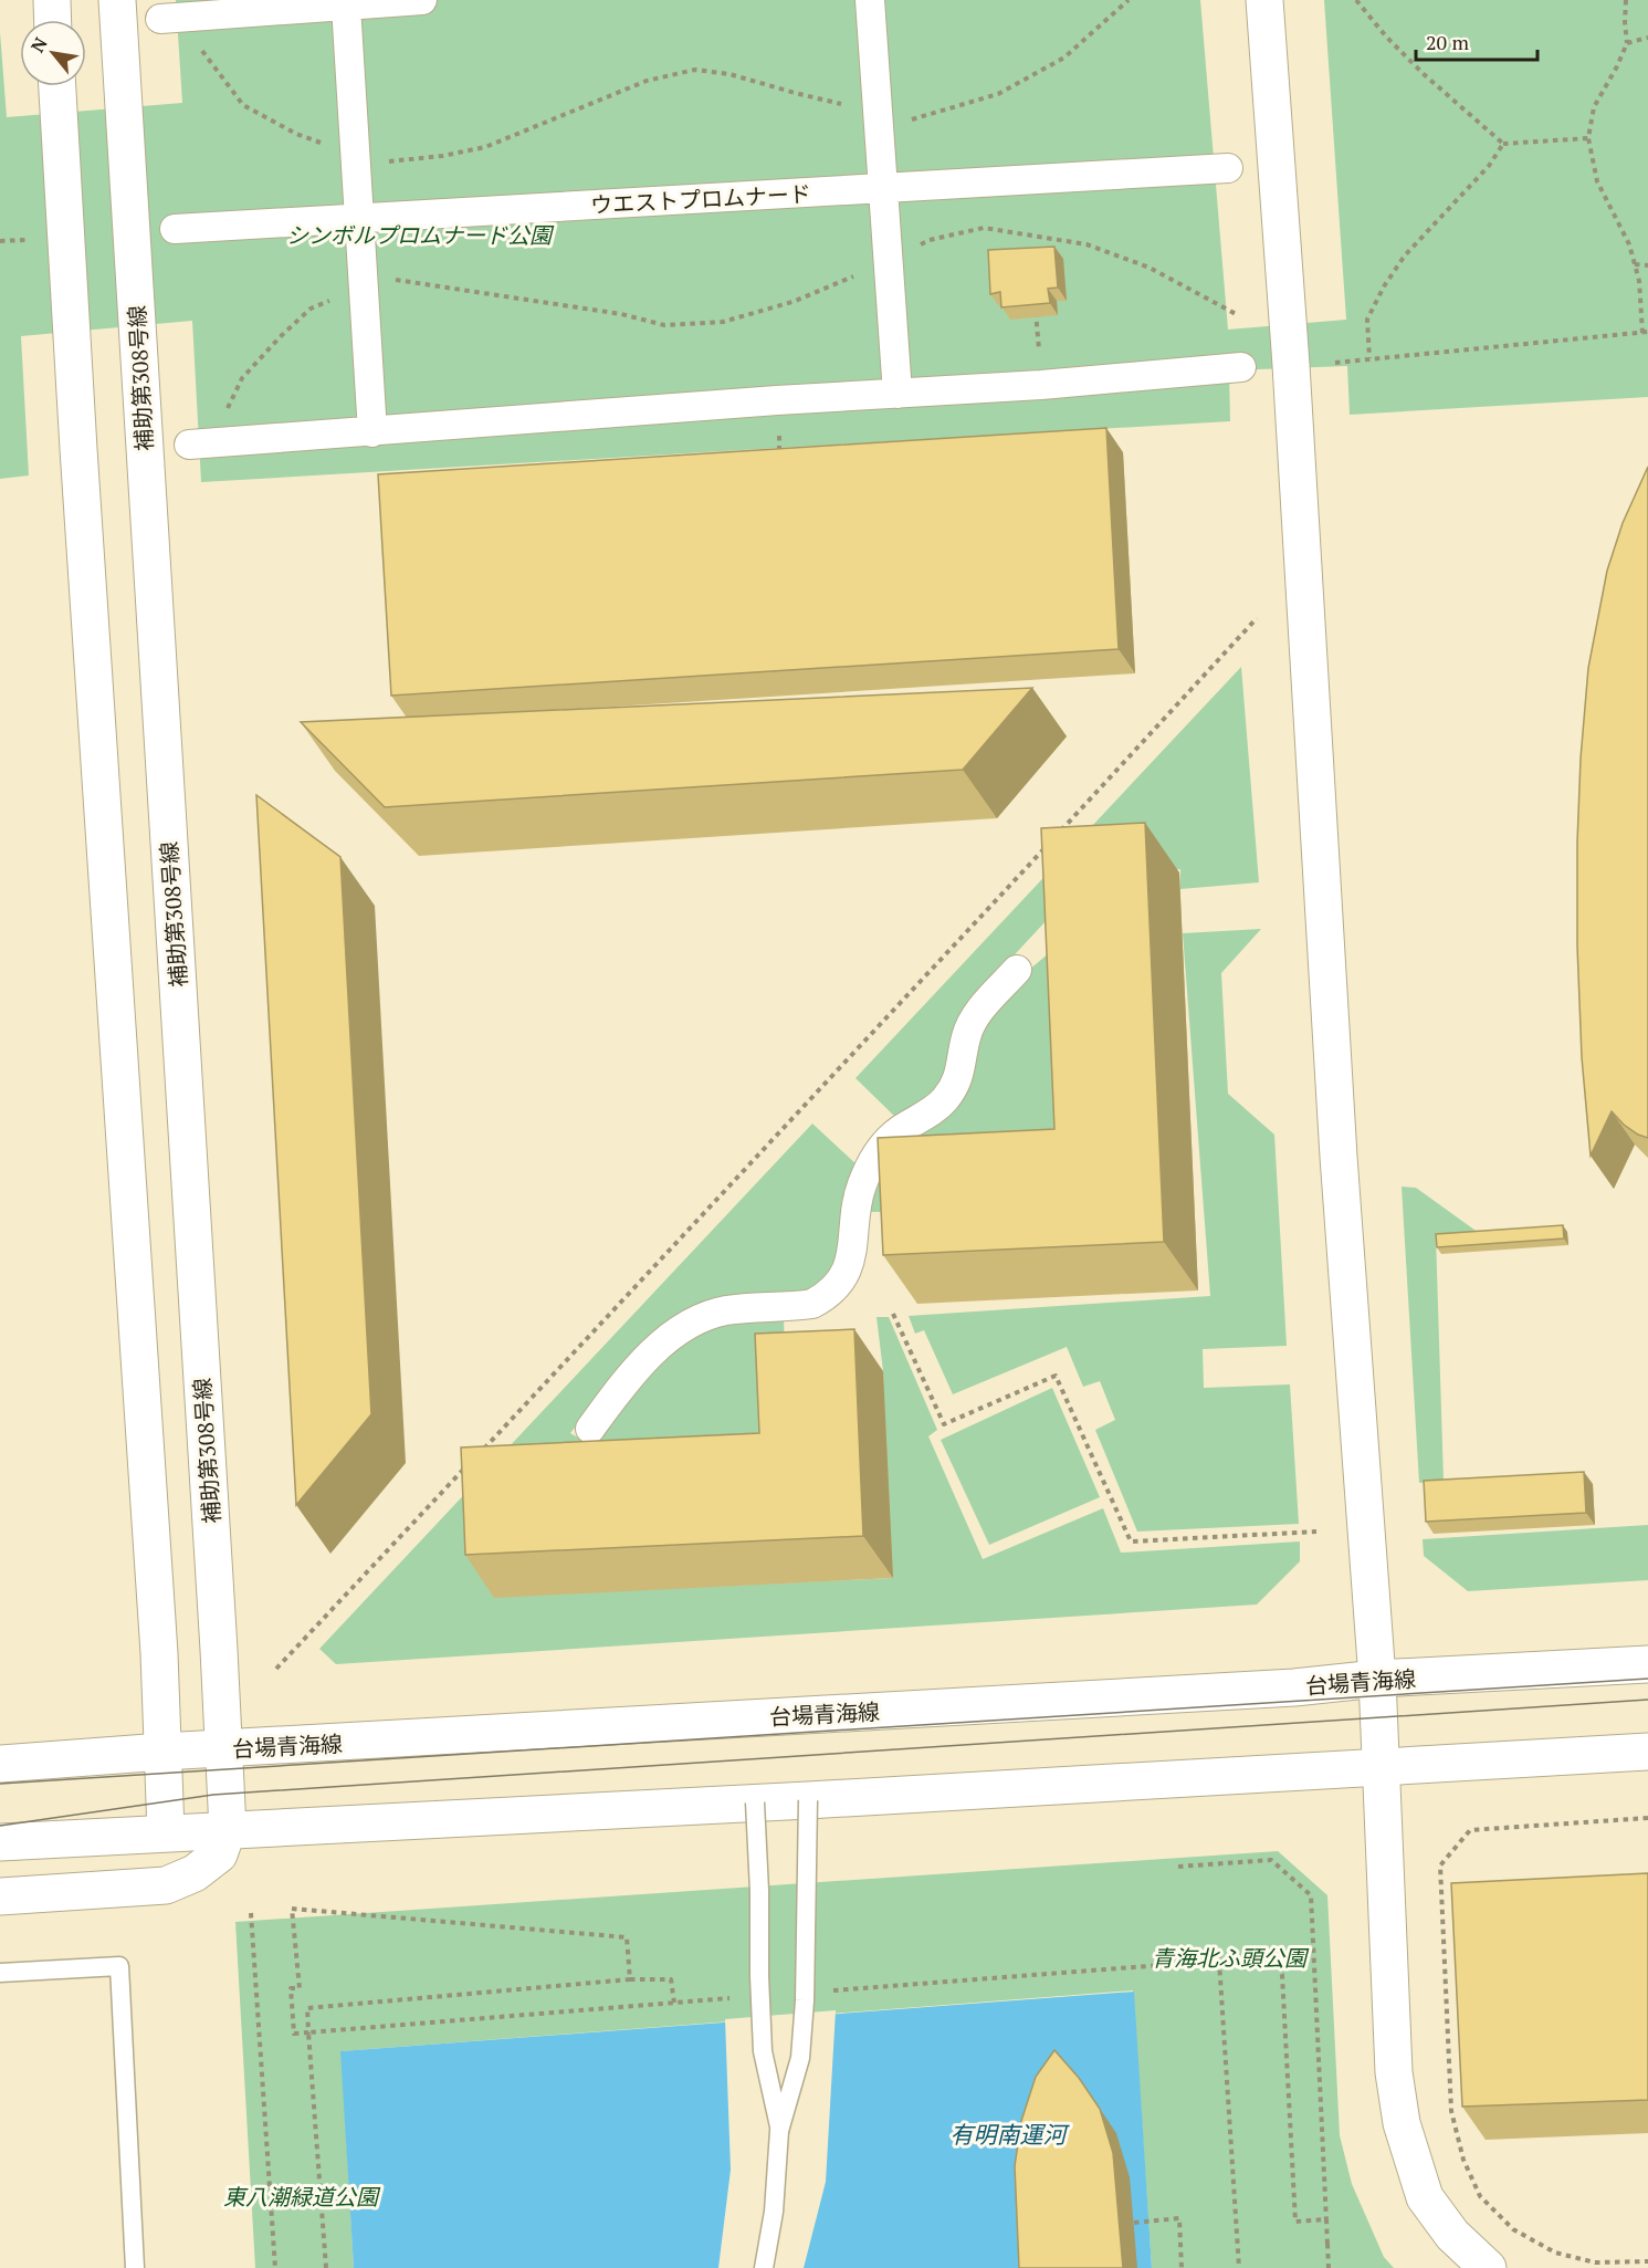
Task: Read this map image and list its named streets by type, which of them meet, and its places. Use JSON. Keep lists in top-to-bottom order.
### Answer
{
  "streets": {
    "street": ["ウエストプロムナード", "補助第308号線", "台場青海線"]
  },
  "crossings": [
    ["補助第308号線", "台場青海線"]
  ],
  "water": ["有明南運河"],
  "parks": ["シンボルプロムナード公園", "青海北ふ頭公園", "東八潮緑道公園"],
  "scale_bar": "20 m",
  "north": "top left"
}
